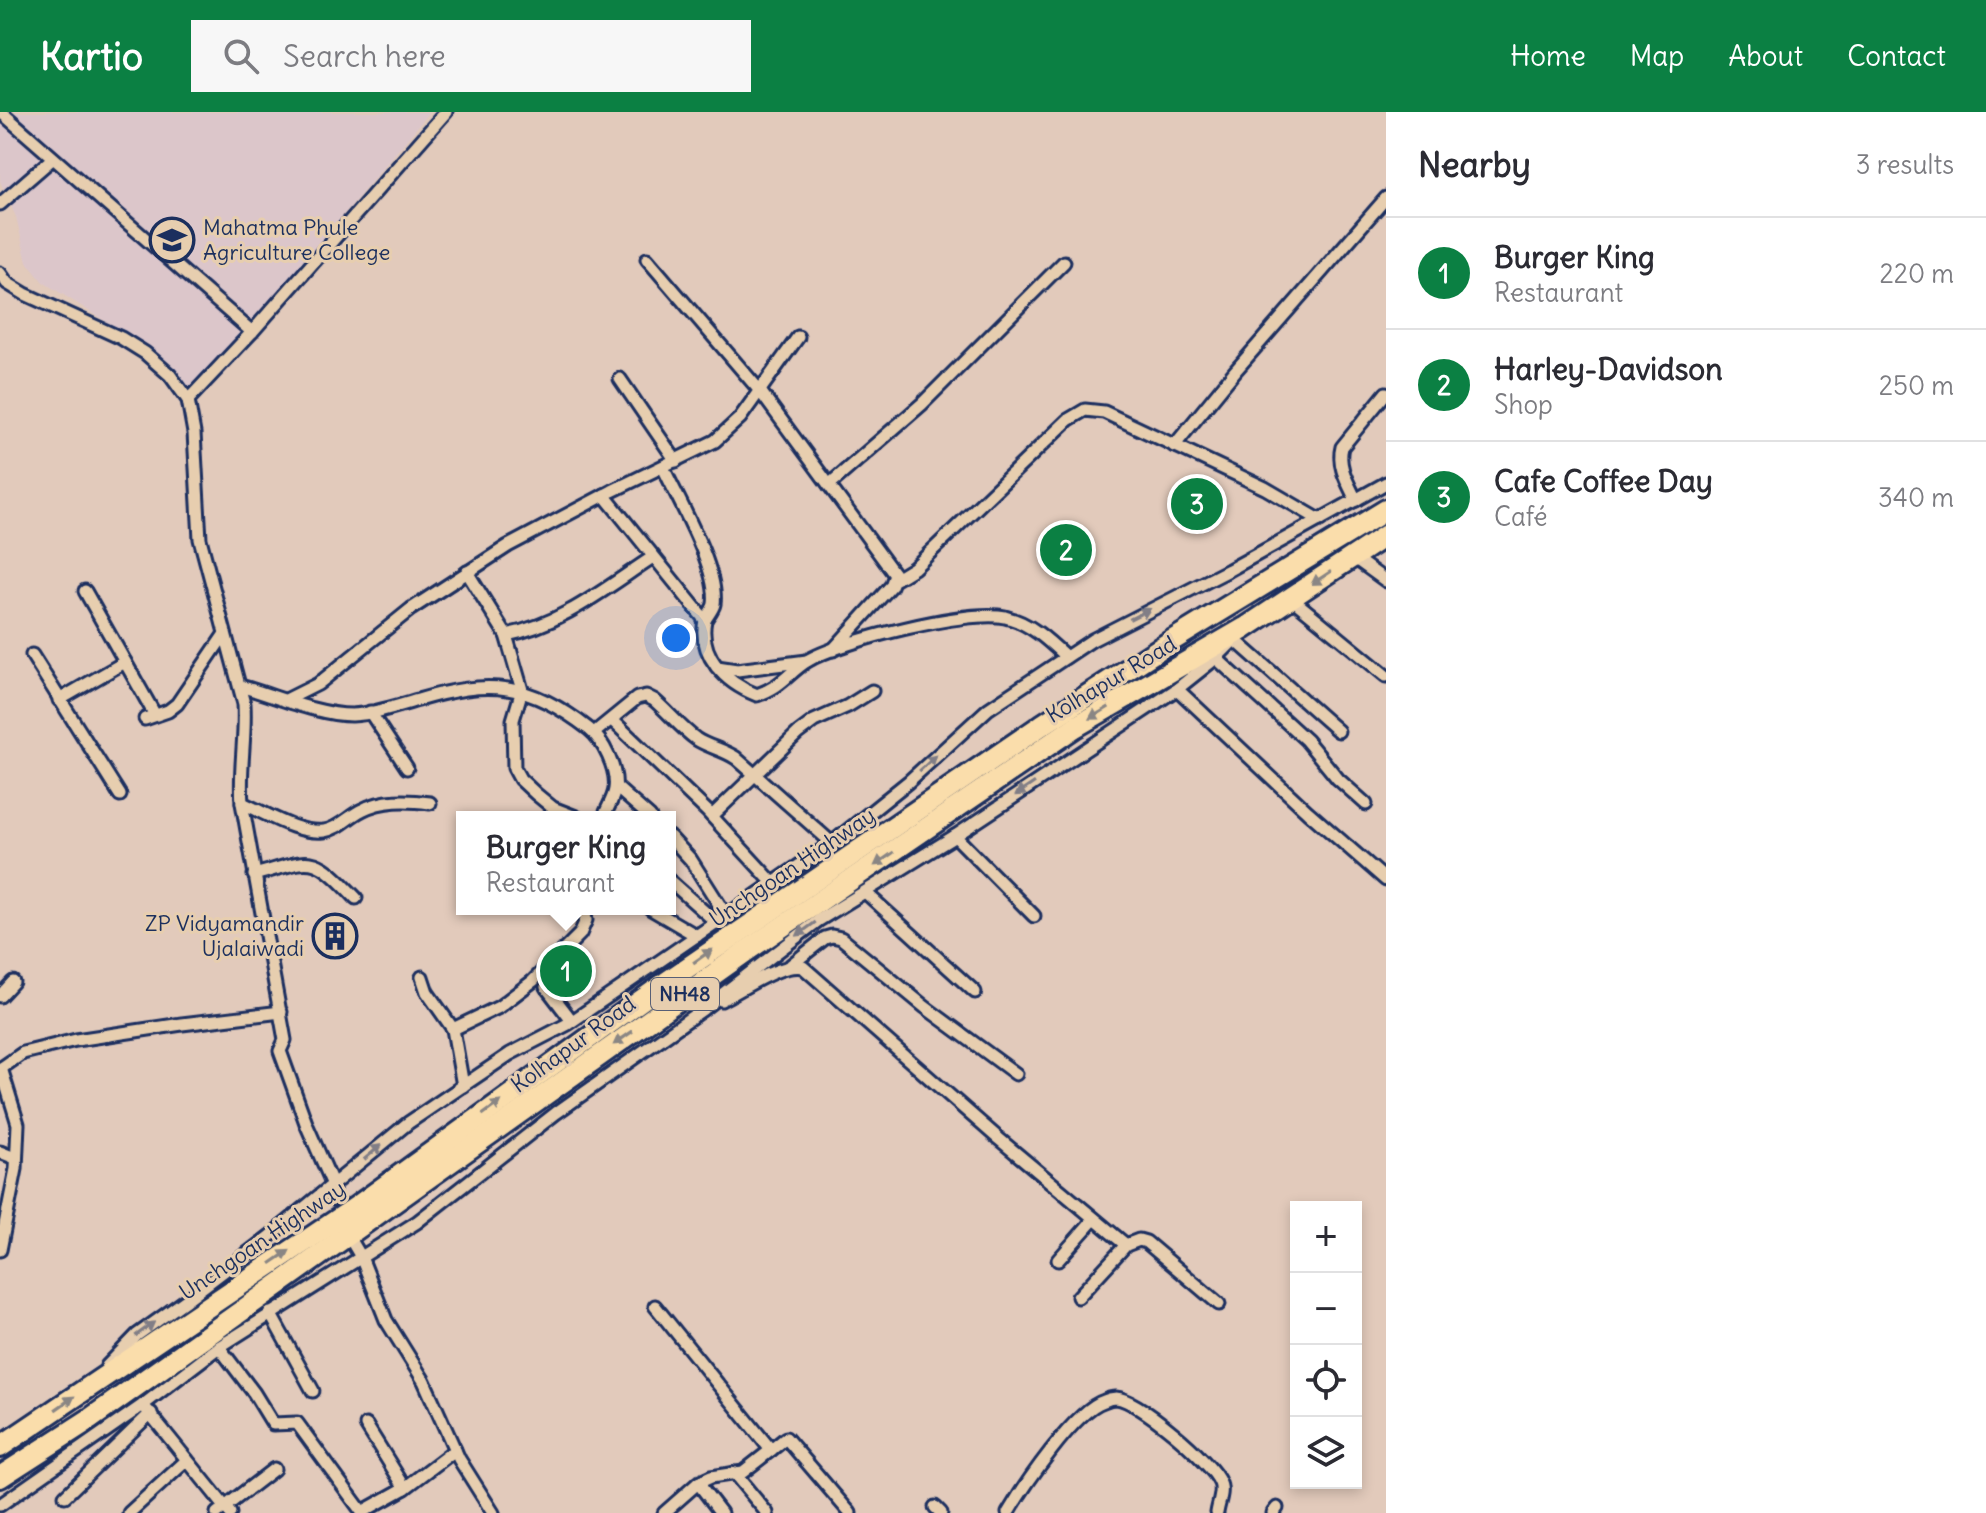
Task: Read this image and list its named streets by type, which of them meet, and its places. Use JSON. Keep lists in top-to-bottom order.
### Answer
{
  "streets": {
    "highway": ["Kolhapur Road", "Unchgoan Highway", "NH48"]
  },
  "one_way": ["Kolhapur Road", "Unchgoan Highway"],
  "places": {
    "school or university": ["Mahatma Phule Agriculture College"],
    "building": ["ZP Vidyamandir Ujalaiwadi"]
  },
  "page": {
    "header": "Kartio",
    "search": "Search here",
    "nav": [
      "Home",
      "Map",
      "About",
      "Contact"
    ],
    "heading": ["Nearby", "3 results"],
    "list": [
      {
        "mark": "1",
        "name": "Burger King",
        "note": "Restaurant",
        "value": "220 m"
      },
      {
        "mark": "2",
        "name": "Harley-Davidson",
        "note": "Shop",
        "value": "250 m"
      },
      {
        "mark": "3",
        "name": "Cafe Coffee Day",
        "note": "Café",
        "value": "340 m"
      }
    ],
    "pins": ["3", "2", "1"],
    "popup": ["Burger King", "Restaurant"],
    "map_buttons": ["+", "−"]
  }
}
